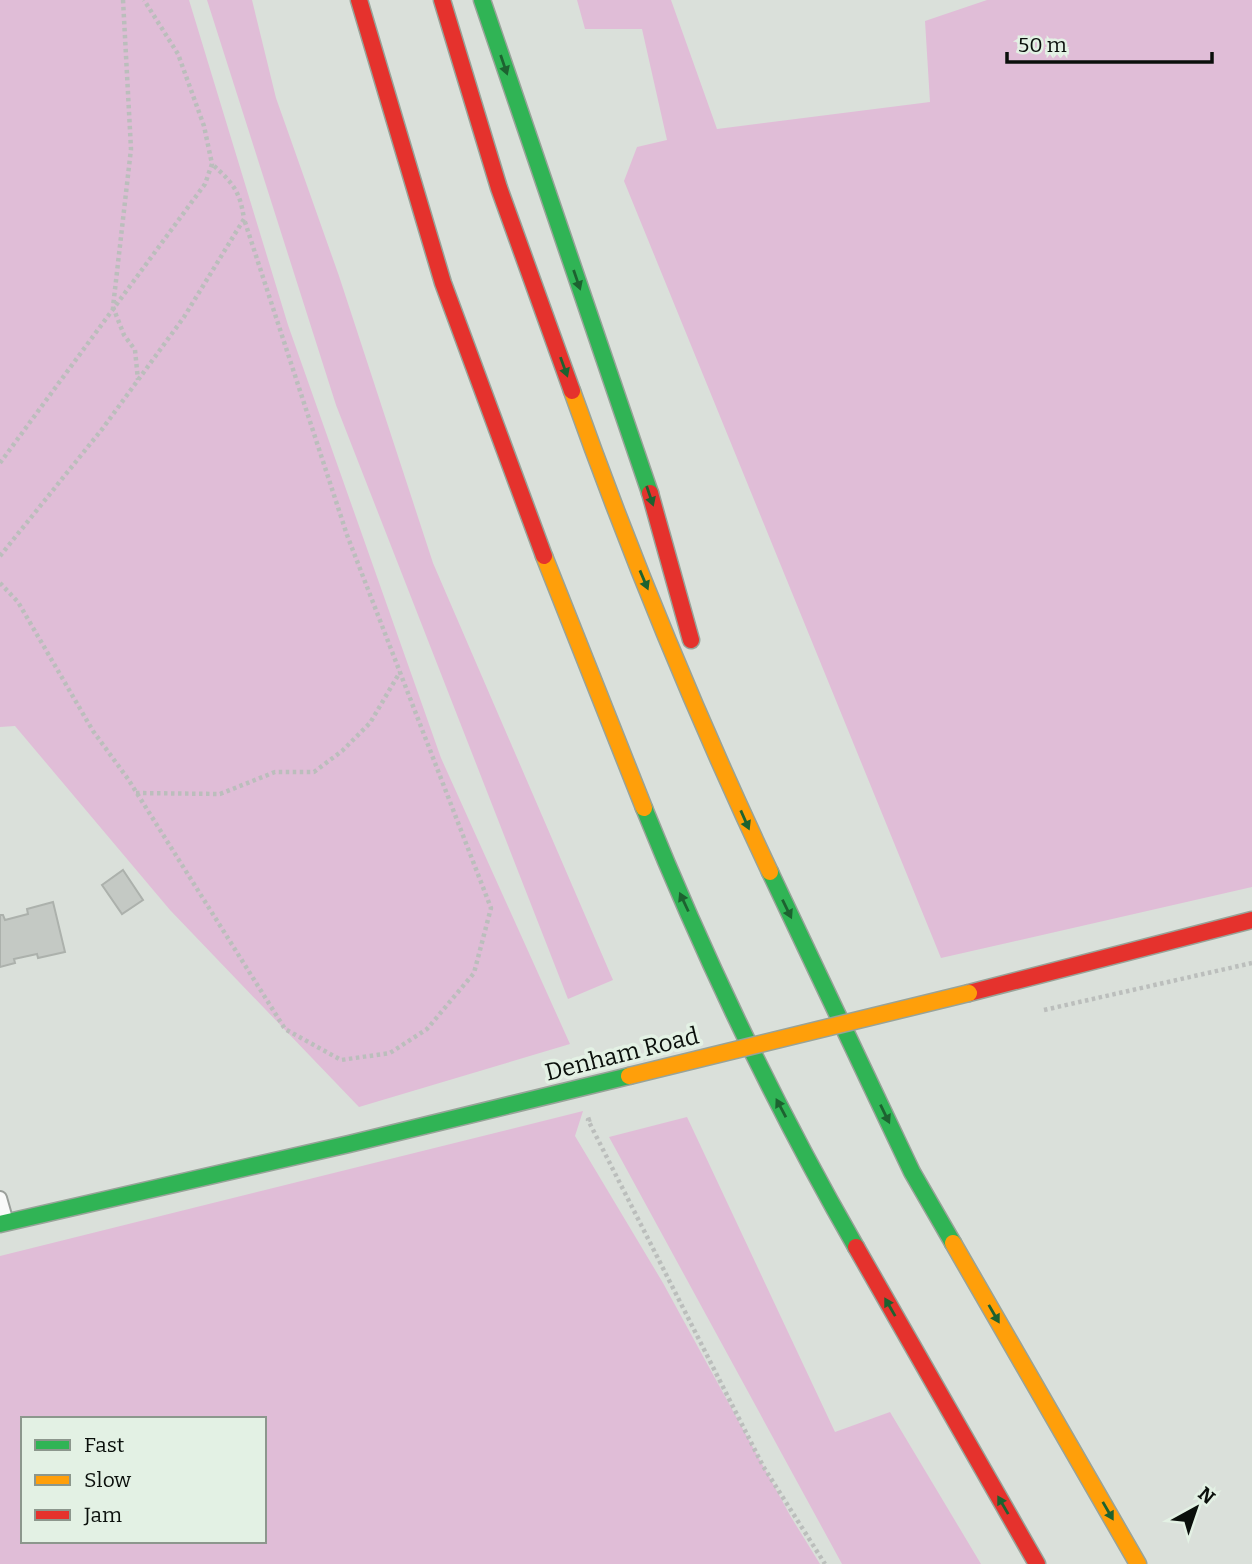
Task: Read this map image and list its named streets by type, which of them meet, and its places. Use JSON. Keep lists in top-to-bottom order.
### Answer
{
  "streets": {
    "main road": ["Denham Road"]
  },
  "legend": ["Fast", "Slow", "Jam"],
  "scale_bar": "50 m",
  "north": "top right"
}
